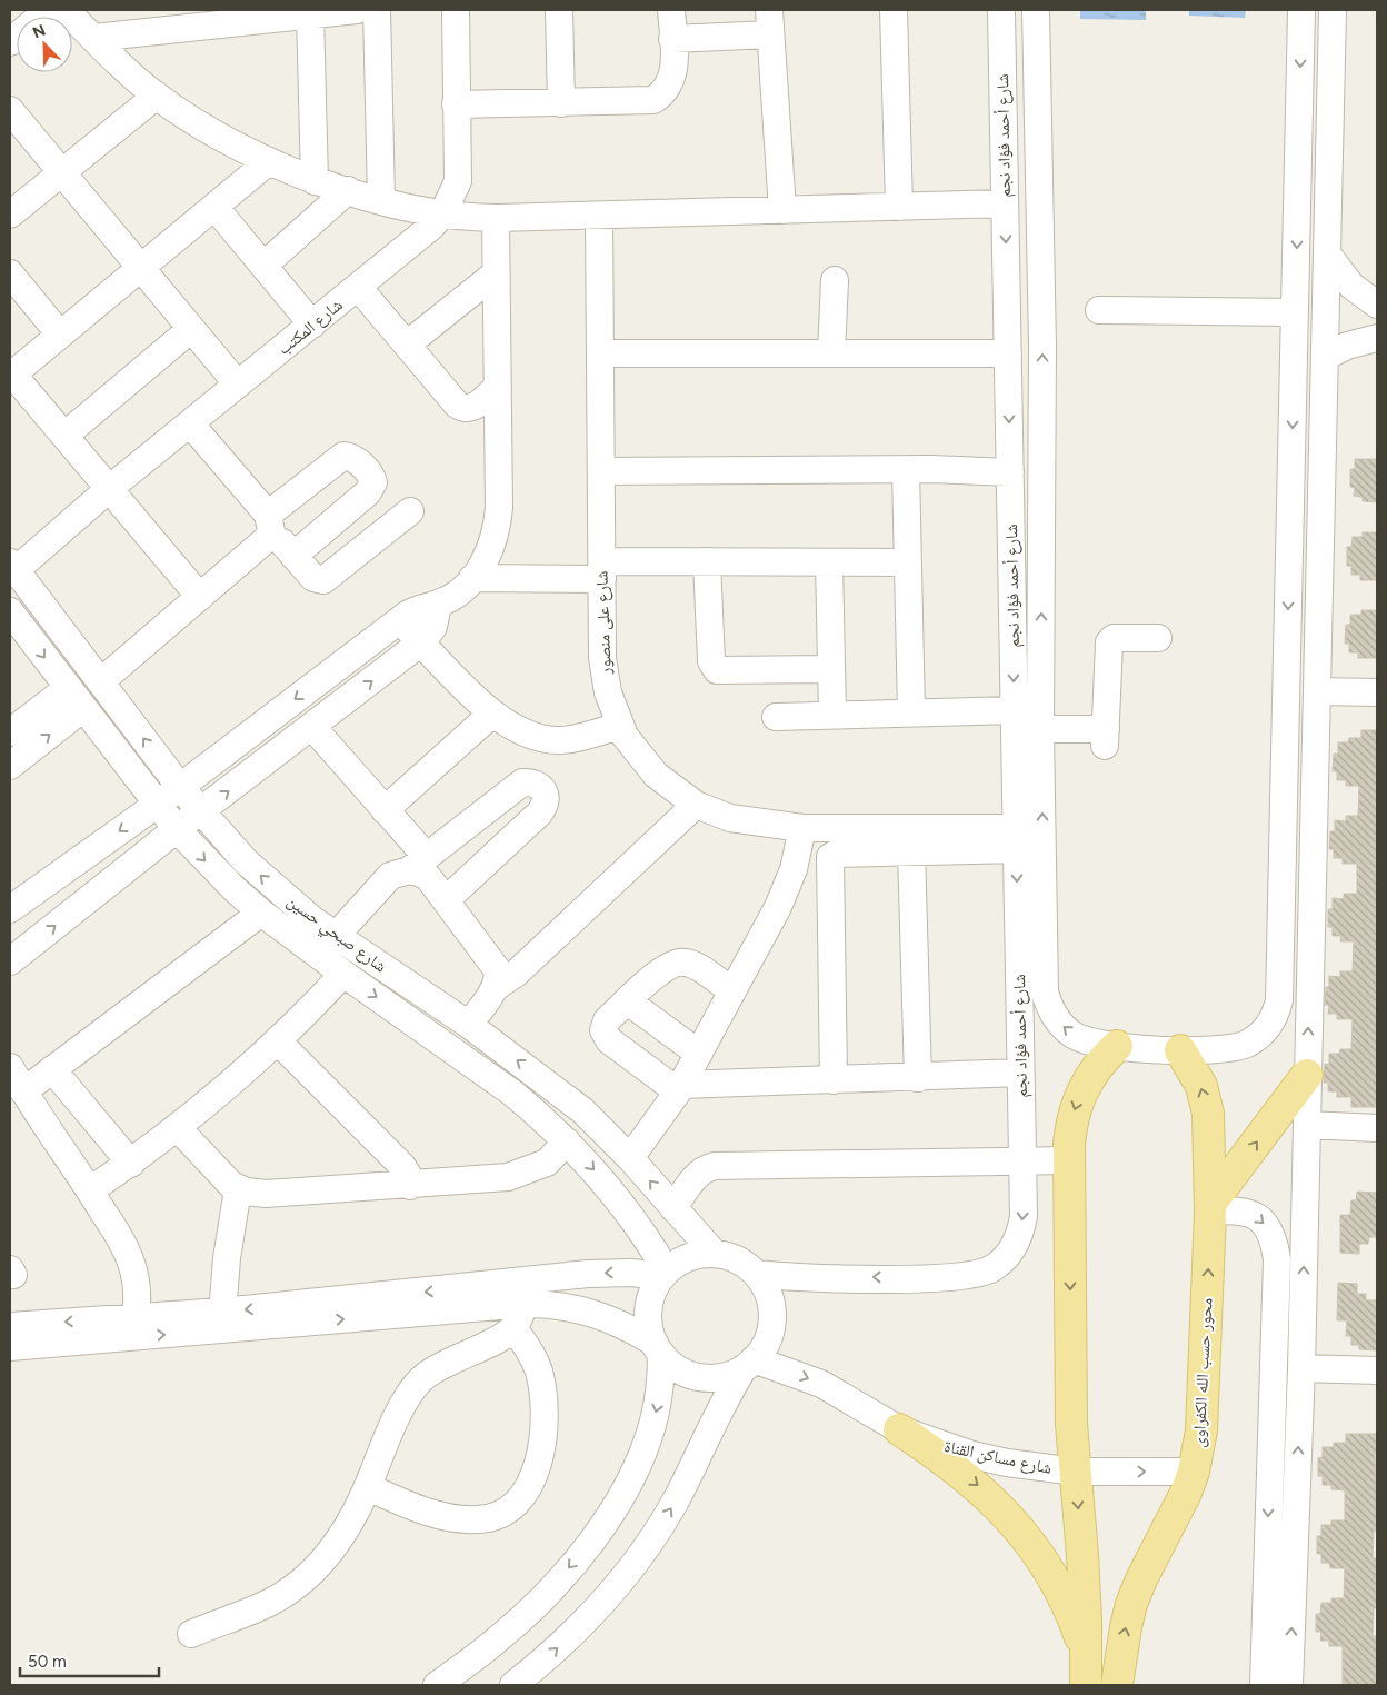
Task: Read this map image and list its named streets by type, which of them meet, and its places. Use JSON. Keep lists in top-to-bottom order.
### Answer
{
  "streets": {
    "main road": ["محور حسب الله الكفراوى"],
    "street": [
      "شارع أحمد فؤاد نجم",
      "شارع المكتب",
      "شارع على منصور",
      "شارع صبحي حسين",
      "شارع مساكن القناة"
    ]
  },
  "crossings": [
    ["شارع أحمد فؤاد نجم", "شارع على منصور"],
    ["شارع أحمد فؤاد نجم", "محور حسب الله الكفراوى"],
    ["شارع المكتب", "شارع صبحي حسين"],
    ["شارع صبحي حسين", "شارع مساكن القناة"],
    ["محور حسب الله الكفراوى", "شارع مساكن القناة"]
  ],
  "one_way": ["شارع مساكن القناة"],
  "scale_bar": "50 m",
  "north": "top left"
}
